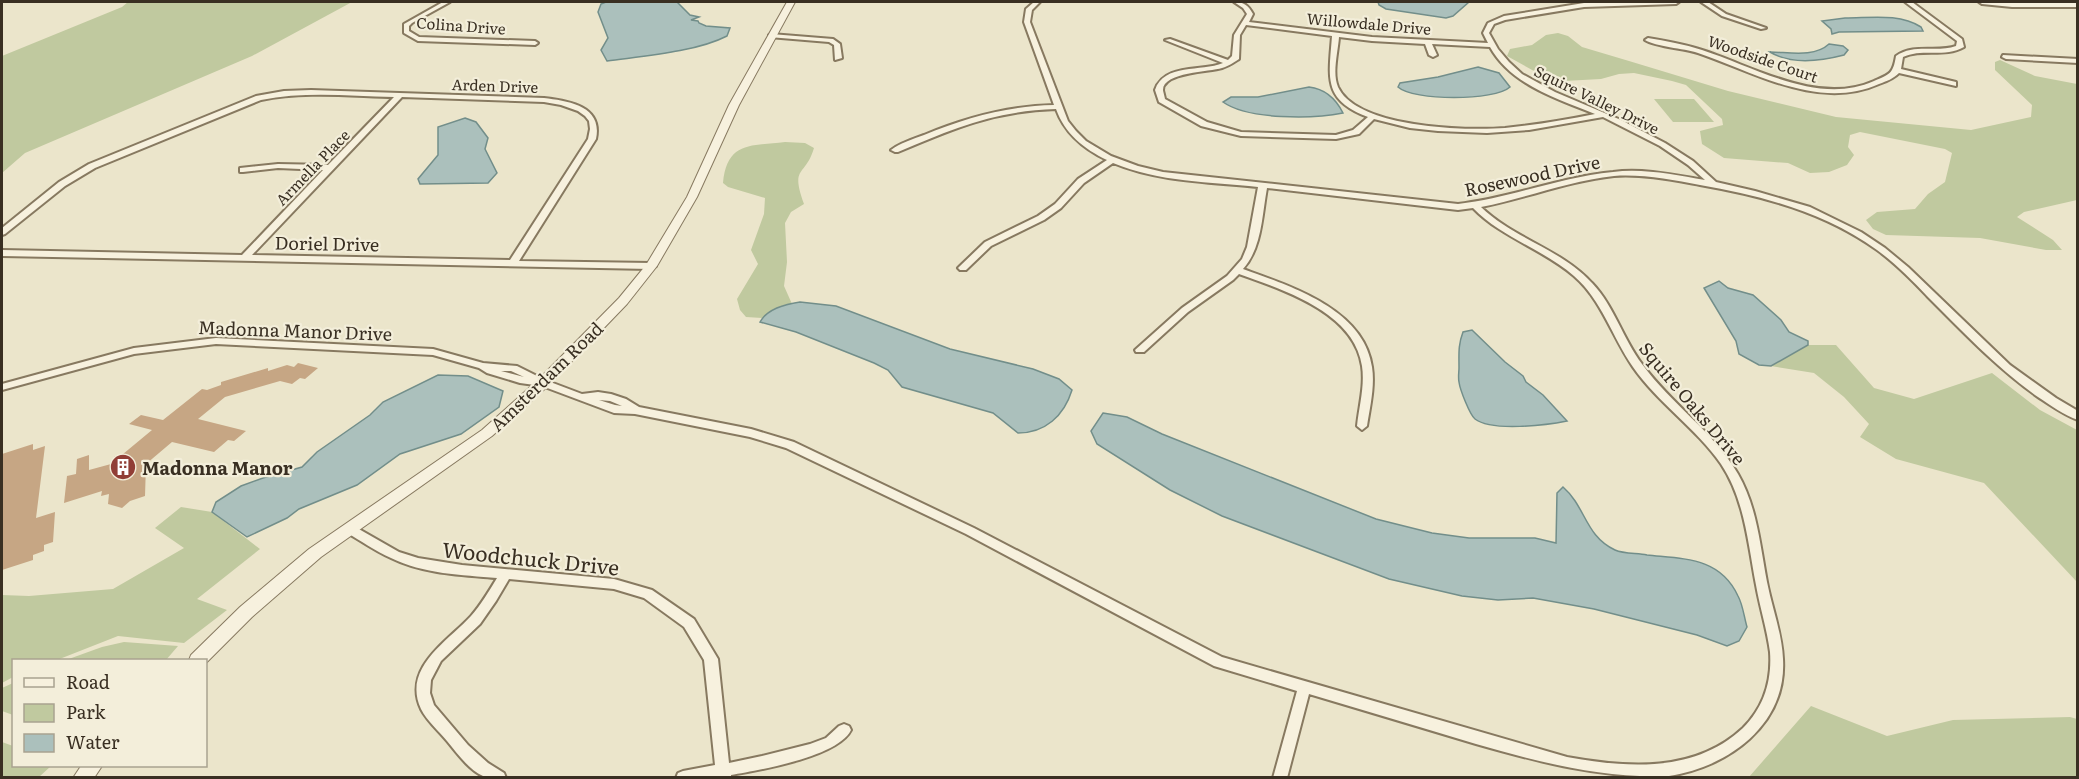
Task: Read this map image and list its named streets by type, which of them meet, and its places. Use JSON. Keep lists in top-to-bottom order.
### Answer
{
  "streets": {
    "street": [
      "Willowdale Drive",
      "Colina Drive",
      "Woodside Court",
      "Arden Drive",
      "Squire Valley Drive",
      "Armella Place",
      "Rosewood Drive",
      "Doriel Drive",
      "Madonna Manor Drive",
      "Amsterdam Road",
      "Squire Oaks Drive",
      "Woodchuck Drive"
    ]
  },
  "crossings": [
    ["Willowdale Drive", "Squire Valley Drive"],
    ["Arden Drive", "Armella Place"],
    ["Arden Drive", "Doriel Drive"],
    ["Squire Valley Drive", "Rosewood Drive"],
    ["Armella Place", "Doriel Drive"],
    ["Rosewood Drive", "Squire Oaks Drive"],
    ["Doriel Drive", "Amsterdam Road"],
    ["Madonna Manor Drive", "Amsterdam Road"],
    ["Madonna Manor Drive", "Squire Oaks Drive"],
    ["Amsterdam Road", "Woodchuck Drive"]
  ],
  "places": {
    "building": ["Madonna Manor"]
  },
  "legend": ["Road", "Park", "Water"]
}
